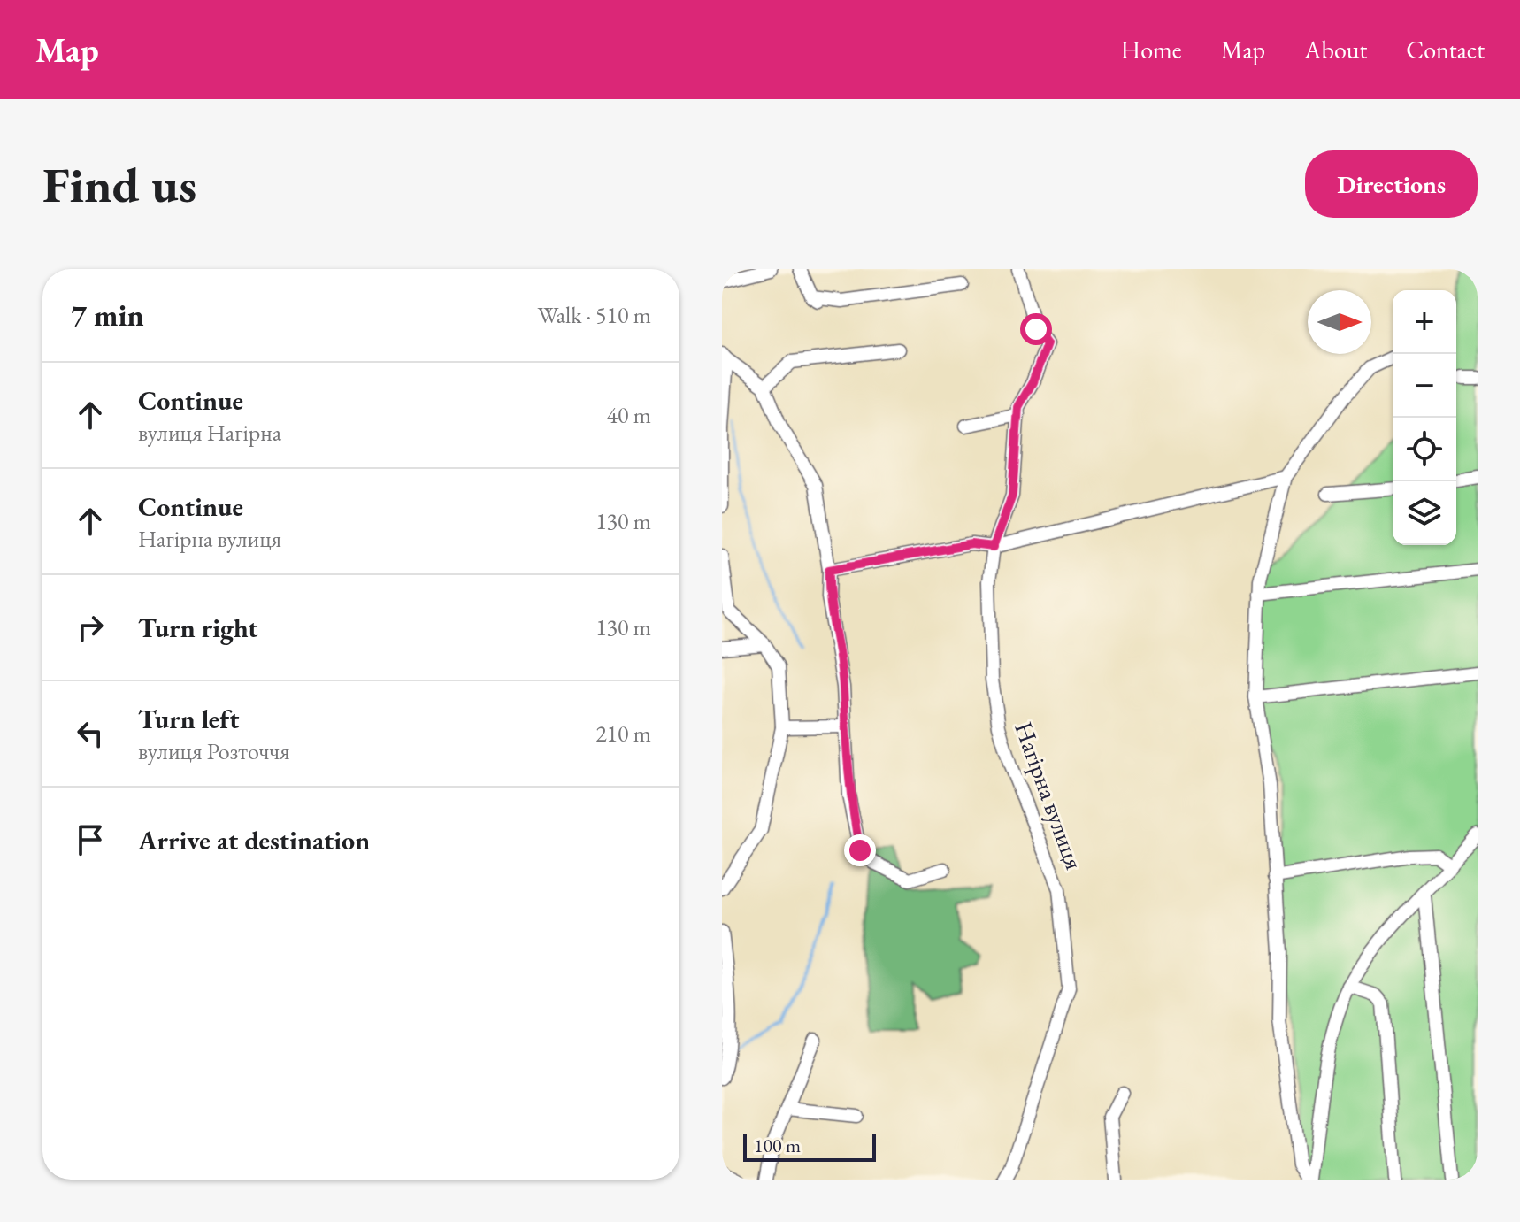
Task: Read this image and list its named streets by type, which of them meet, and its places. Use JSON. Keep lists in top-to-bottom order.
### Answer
{
  "streets": {
    "street": ["Нагірна вулиця"]
  },
  "scale_bar": "100 m",
  "north": "right",
  "page": {
    "header": "Map",
    "nav": [
      "Home",
      "Map",
      "About",
      "Contact"
    ],
    "buttons": "Directions",
    "title": "Find us",
    "heading": ["7 min", "Walk · 510 m"],
    "map_buttons": ["+", "−"],
    "list": [
      ["Continue", "вулиця Нагірна", "40 m"],
      ["Continue", "Нагірна вулиця", "130 m"],
      ["Turn right", "130 m"],
      ["Turn left", "вулиця Розточчя", "210 m"],
      "Arrive at destination"
    ],
    "scale": "100 m"
  }
}
